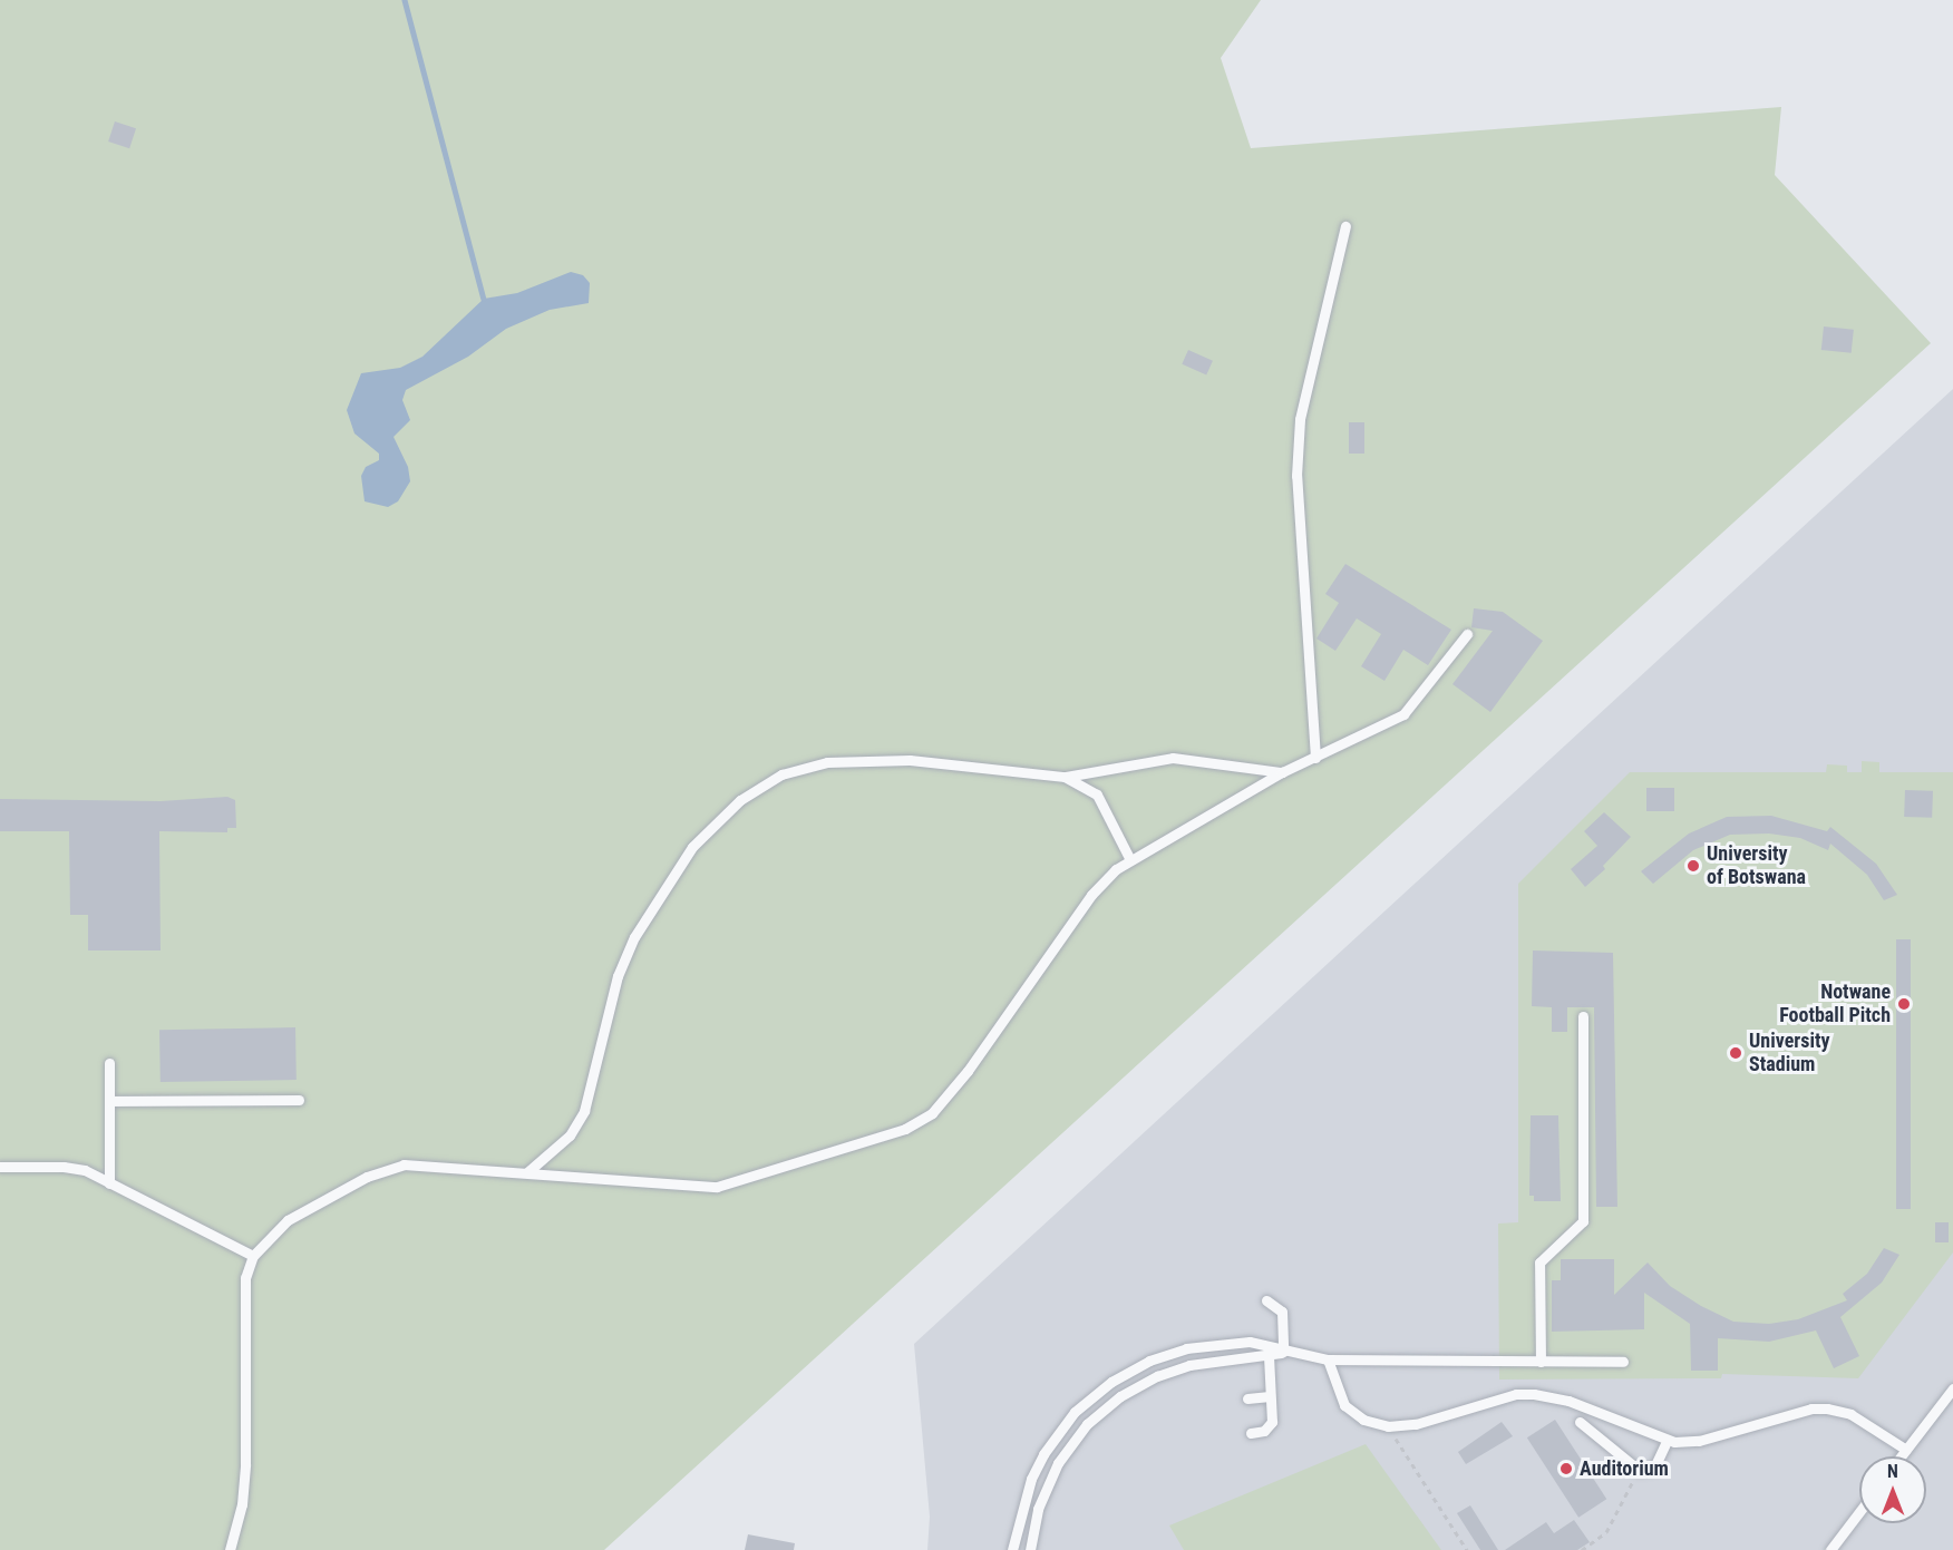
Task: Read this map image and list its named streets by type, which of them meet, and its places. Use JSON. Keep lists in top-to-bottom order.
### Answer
{
  "places": [
    "University of Botswana",
    "Notwane Football Pitch",
    "University Stadium",
    "Auditorium"
  ],
  "north": "top"
}
